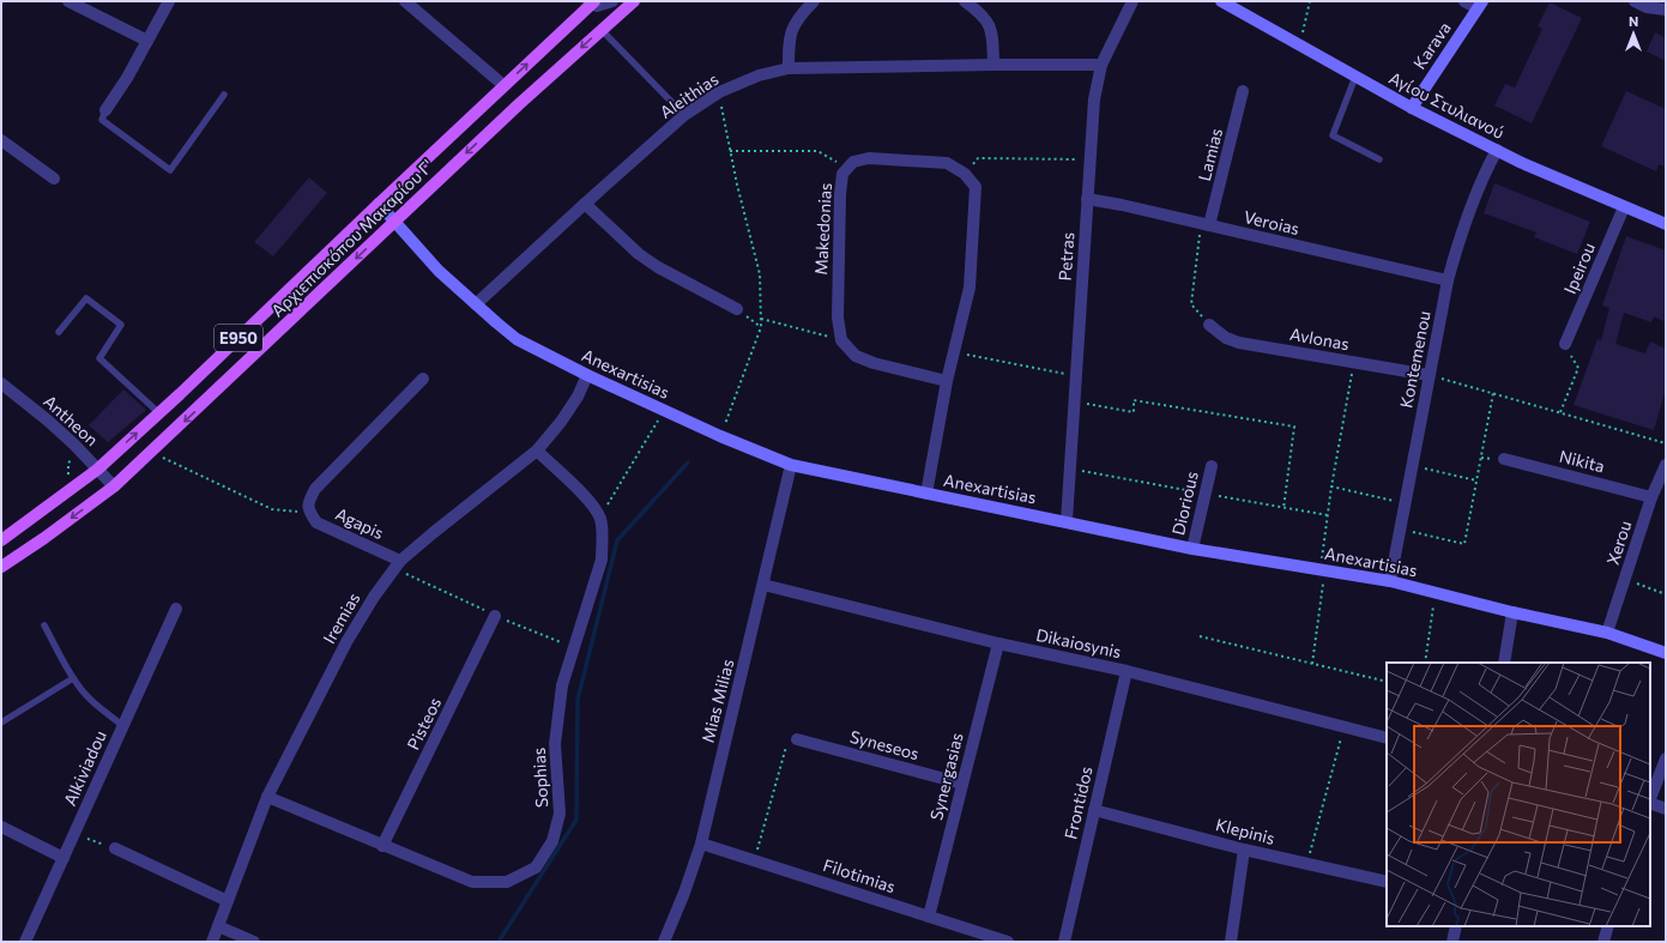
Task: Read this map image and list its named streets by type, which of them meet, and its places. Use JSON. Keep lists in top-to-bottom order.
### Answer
{
  "streets": {
    "main road": ["Αρχιεπισκόπου Μακαρίου Γ'", "E950"],
    "street": [
      "Karava",
      "Aleithias",
      "Αγίου Στυλιανού",
      "Lamias",
      "Veroias",
      "Makedonias",
      "Petras",
      "Ipeirou",
      "Avlonas",
      "Kontemenou",
      "Anexartisias",
      "Antheon",
      "Nikita",
      "Diorious",
      "Agapis",
      "Xerou",
      "Iremias",
      "Dikaiosynis",
      "Mias Milias",
      "Pisteos",
      "Syneseos",
      "Alkiviadou",
      "Synergasias",
      "Sophias",
      "Frontidos",
      "Klepinis",
      "Filotimias"
    ]
  },
  "crossings": [
    ["Karava", "Αγίου Στυλιανού"],
    ["Aleithias", "Petras"],
    ["Aleithias", "Anexartisias"],
    ["Αγίου Στυλιανού", "Ipeirou"],
    ["Αγίου Στυλιανού", "Kontemenou"],
    ["Lamias", "Veroias"],
    ["Veroias", "Petras"],
    ["Veroias", "Kontemenou"],
    ["Αρχιεπισκόπου Μακαρίου Γ'", "Anexartisias"],
    ["Αρχιεπισκόπου Μακαρίου Γ'", "Antheon"],
    ["Petras", "Anexartisias"],
    ["Avlonas", "Kontemenou"],
    ["Kontemenou", "Anexartisias"],
    ["Anexartisias", "Diorious"],
    ["Anexartisias", "Xerou"],
    ["Anexartisias", "Iremias"],
    ["Anexartisias", "Mias Milias"],
    ["Nikita", "Xerou"],
    ["Agapis", "Iremias"],
    ["Iremias", "Sophias"],
    ["Dikaiosynis", "Mias Milias"],
    ["Dikaiosynis", "Synergasias"],
    ["Dikaiosynis", "Frontidos"],
    ["Mias Milias", "Filotimias"],
    ["Pisteos", "Sophias"],
    ["Syneseos", "Synergasias"],
    ["Synergasias", "Filotimias"],
    ["Frontidos", "Klepinis"]
  ],
  "north": "top"
}
